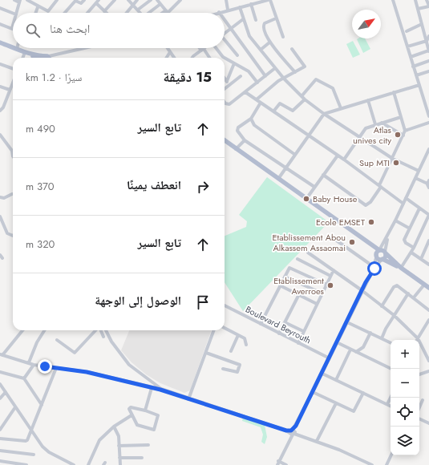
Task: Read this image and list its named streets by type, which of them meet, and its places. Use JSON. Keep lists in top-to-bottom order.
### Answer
{
  "streets": {
    "street": ["Boulevard Beyrouth"]
  },
  "places": [
    "Atlas unives city",
    "Sup MTI",
    "Baby House",
    "Ecole EMSET",
    "Etablissement Abou Alkassem Assaomai",
    "Etablissement Averroes"
  ],
  "north": "top right",
  "page": {
    "search": "ابحث هنا",
    "heading": ["15 دقيقة", "سيرًا · 1.2 km"],
    "list": [
      ["تابع السير", "490 m"],
      ["انعطف يمينًا", "370 m"],
      ["تابع السير", "320 m"],
      "الوصول إلى الوجهة"
    ],
    "map_buttons": ["+", "−"]
  }
}
